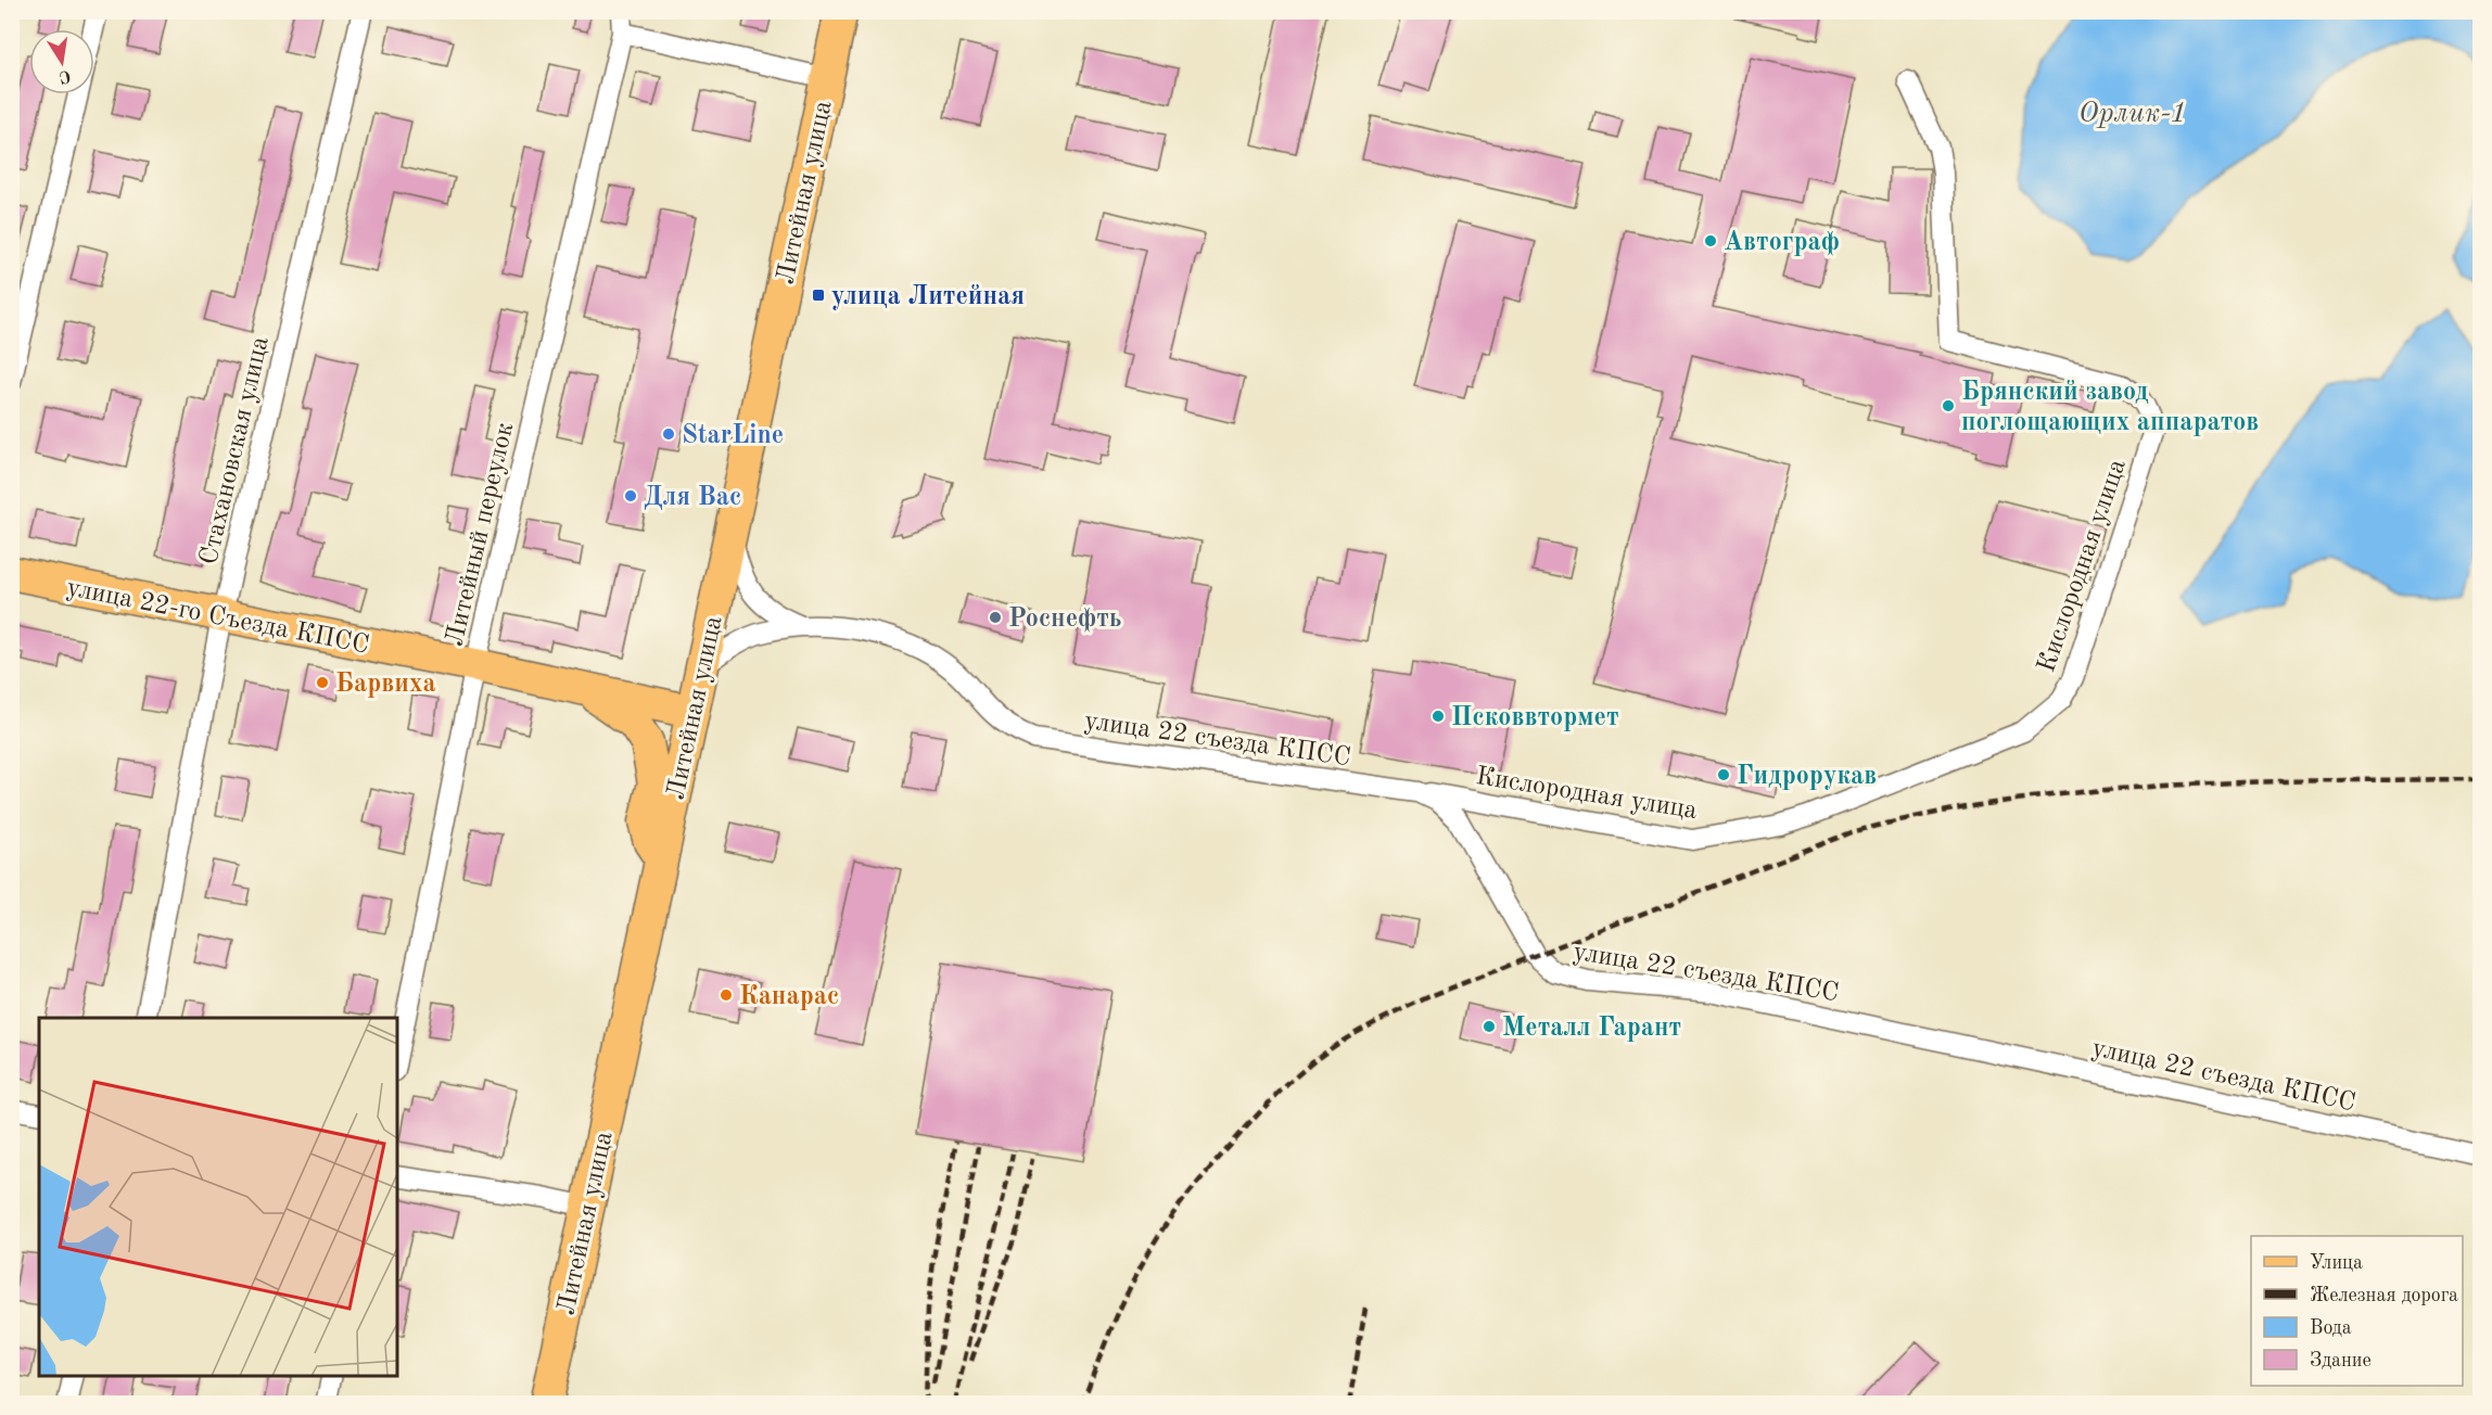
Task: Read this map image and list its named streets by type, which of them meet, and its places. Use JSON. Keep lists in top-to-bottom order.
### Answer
{
  "streets": {
    "main road": ["Литейная улица", "улица 22-го Съезда КПСС"],
    "street": [
      "Стахановская улица",
      "Литейный переулок",
      "Кислородная улица",
      "улица 22 съезда КПСС"
    ]
  },
  "crossings": [
    ["Литейная улица", "улица 22-го Съезда КПСС"],
    ["Литейная улица", "улица 22 съезда КПСС"],
    ["Стахановская улица", "улица 22-го Съезда КПСС"],
    ["Литейный переулок", "улица 22-го Съезда КПСС"],
    ["Кислородная улица", "улица 22 съезда КПСС"]
  ],
  "water": ["Орлик-1"],
  "places": {
    "other": [
      "Автограф",
      "Брянский завод поглощающих аппаратов",
      "StarLine",
      "Для Вас",
      "Роснефть",
      "Барвиха",
      "Псковвтормет",
      "Гидрорукав",
      "Канарас",
      "Металл Гарант"
    ],
    "transit": ["улица Литейная"]
  },
  "legend": [
    "Улица",
    "Железная дорога",
    "Вода",
    "Здание"
  ],
  "north": "bottom"
}
